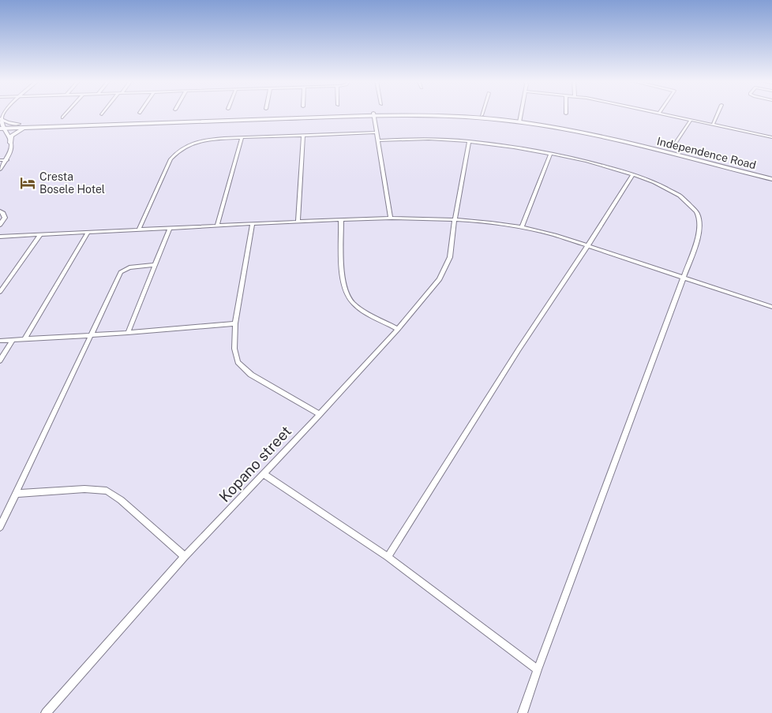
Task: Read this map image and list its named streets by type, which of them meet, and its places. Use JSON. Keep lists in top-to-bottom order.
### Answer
{
  "streets": {
    "main road": ["Independence Road"],
    "street": ["Kopano street"]
  },
  "places": {
    "hotel": ["Cresta Bosele Hotel"]
  }
}
